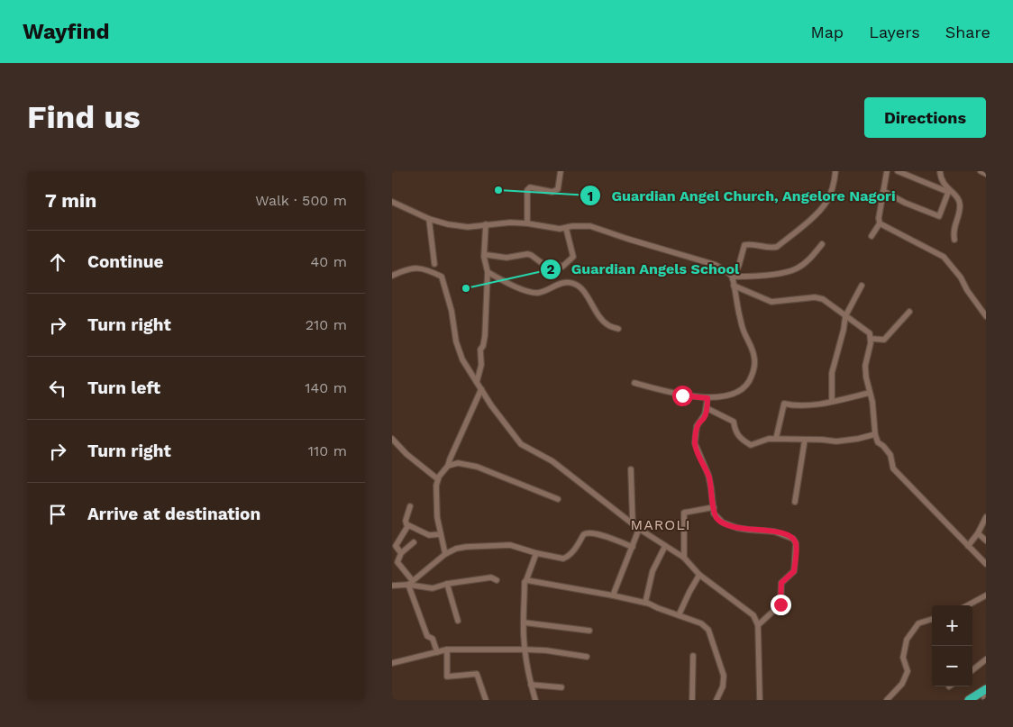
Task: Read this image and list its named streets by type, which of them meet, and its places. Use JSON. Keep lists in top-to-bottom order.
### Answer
{
  "districts": ["MAROLI"],
  "places": ["Guardian Angel Church, Angelore Nagori", "Guardian Angels School"],
  "page": {
    "header": "Wayfind",
    "nav": ["Map", "Layers", "Share"],
    "buttons": "Directions",
    "title": "Find us",
    "heading": ["7 min", "Walk · 500 m"],
    "list": [
      ["Continue", "40 m"],
      ["Turn right", "210 m"],
      ["Turn left", "140 m"],
      ["Turn right", "110 m"],
      "Arrive at destination"
    ],
    "map_buttons": ["+", "−"]
  }
}
